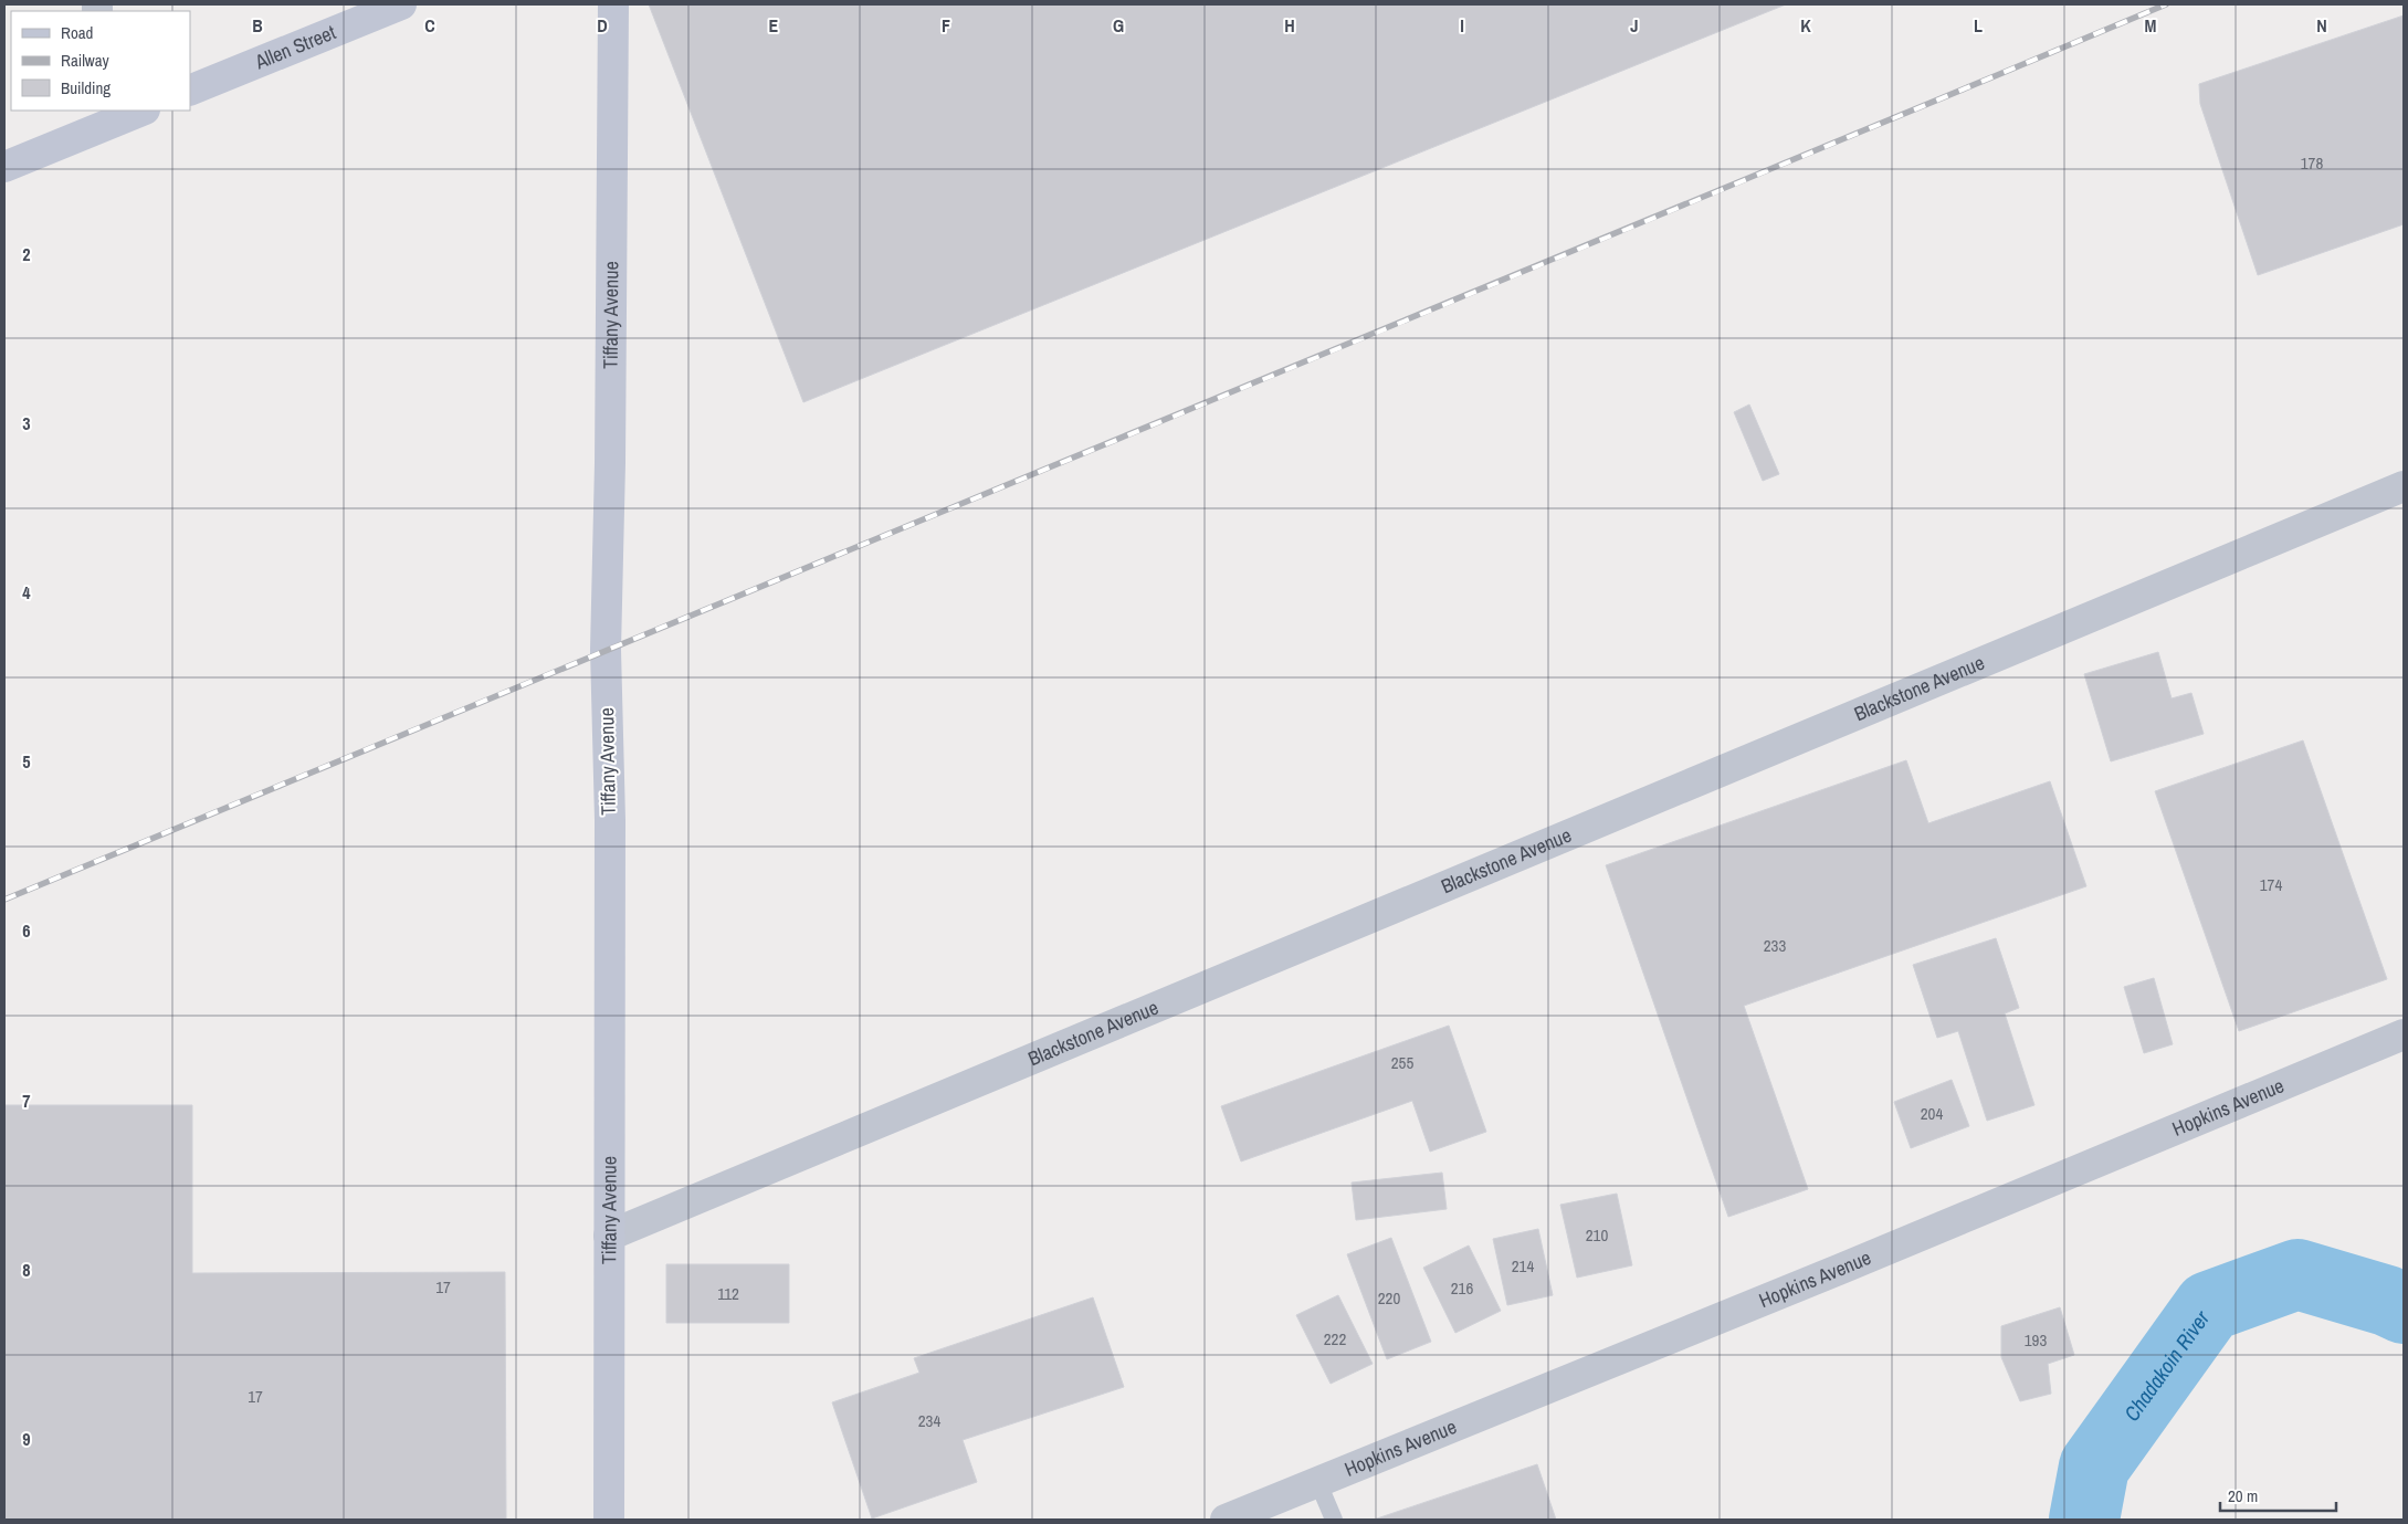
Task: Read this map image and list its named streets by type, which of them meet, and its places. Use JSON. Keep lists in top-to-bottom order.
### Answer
{
  "streets": {
    "street": [
      "Allen Street",
      "Tiffany Avenue",
      "Blackstone Avenue",
      "Hopkins Avenue"
    ]
  },
  "crossings": [
    ["Tiffany Avenue", "Blackstone Avenue"]
  ],
  "water": ["Chadakoin River"],
  "house_numbers": [
    "178",
    "174",
    "233",
    "255",
    "204",
    "210",
    "214",
    "17",
    "216",
    "112",
    "220",
    "222",
    "193",
    "17",
    "234"
  ],
  "legend": ["Road", "Railway", "Building"],
  "scale_bar": "20 m",
  "grid": {
    "columns": [
      "B",
      "C",
      "D",
      "E",
      "F",
      "G",
      "H",
      "I",
      "J",
      "K",
      "L",
      "M",
      "N"
    ],
    "rows": [
      "2",
      "3",
      "4",
      "5",
      "6",
      "7",
      "8",
      "9"
    ]
  }
}
